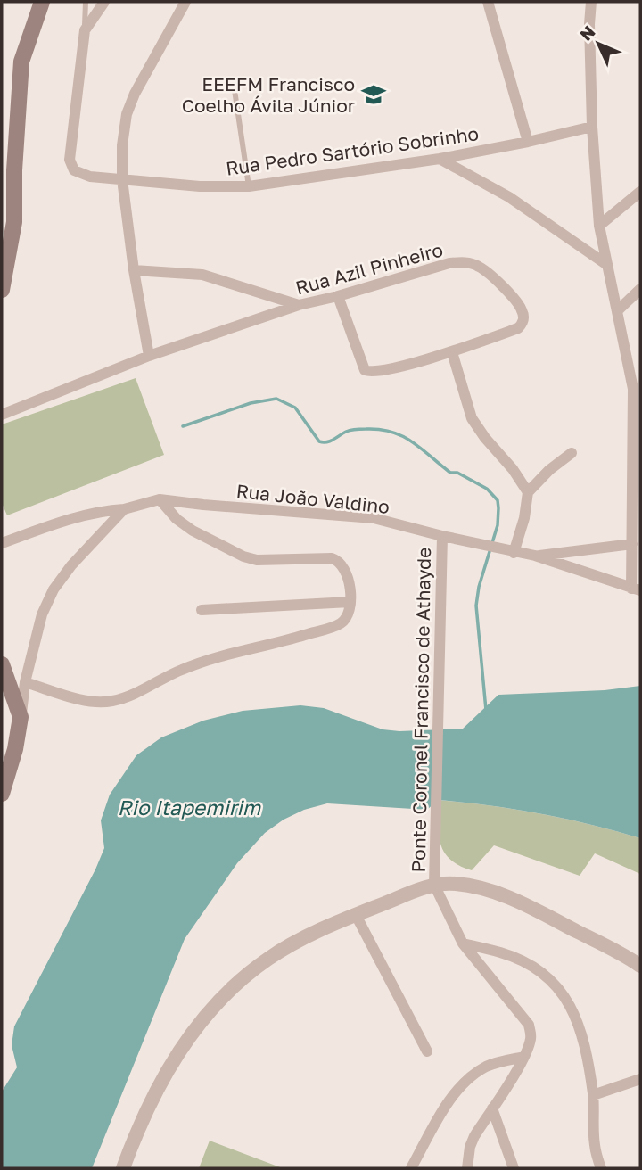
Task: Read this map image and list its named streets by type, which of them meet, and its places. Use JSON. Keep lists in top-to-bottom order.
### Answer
{
  "streets": {
    "street": [
      "Rua Pedro Sartório Sobrinho",
      "Rua Azil Pinheiro",
      "Rua João Valdino",
      "Ponte Coronel Francisco de Athayde"
    ]
  },
  "crossings": [
    ["Rua João Valdino", "Ponte Coronel Francisco de Athayde"]
  ],
  "water": ["Rio Itapemirim"],
  "places": {
    "school or university": ["EEEFM Francisco Coelho Ávila Júnior"]
  },
  "north": "top left"
}
